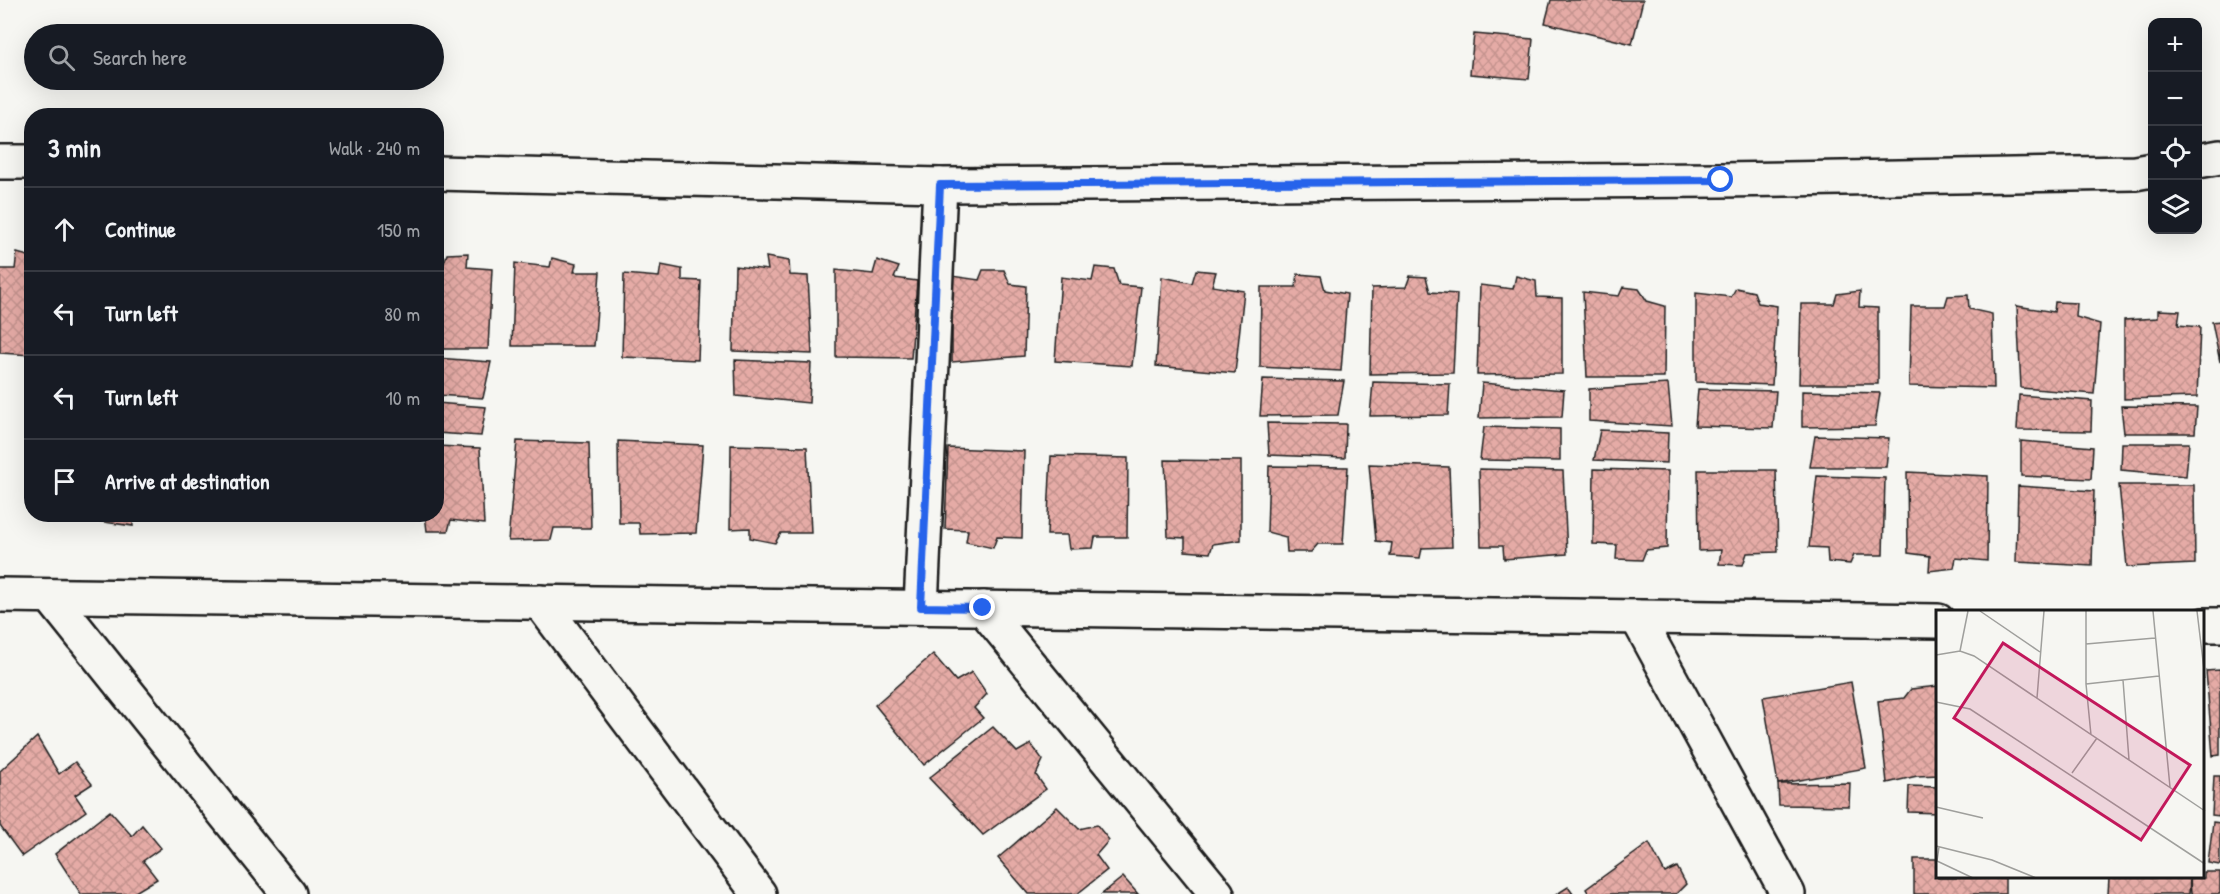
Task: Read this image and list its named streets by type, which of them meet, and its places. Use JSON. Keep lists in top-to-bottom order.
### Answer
{
  "page": {
    "map_buttons": ["+", "−"],
    "search": "Search here",
    "heading": ["3 min", "Walk · 240 m"],
    "list": [
      ["Continue", "150 m"],
      ["Turn left", "80 m"],
      ["Turn left", "10 m"],
      "Arrive at destination"
    ]
  }
}
